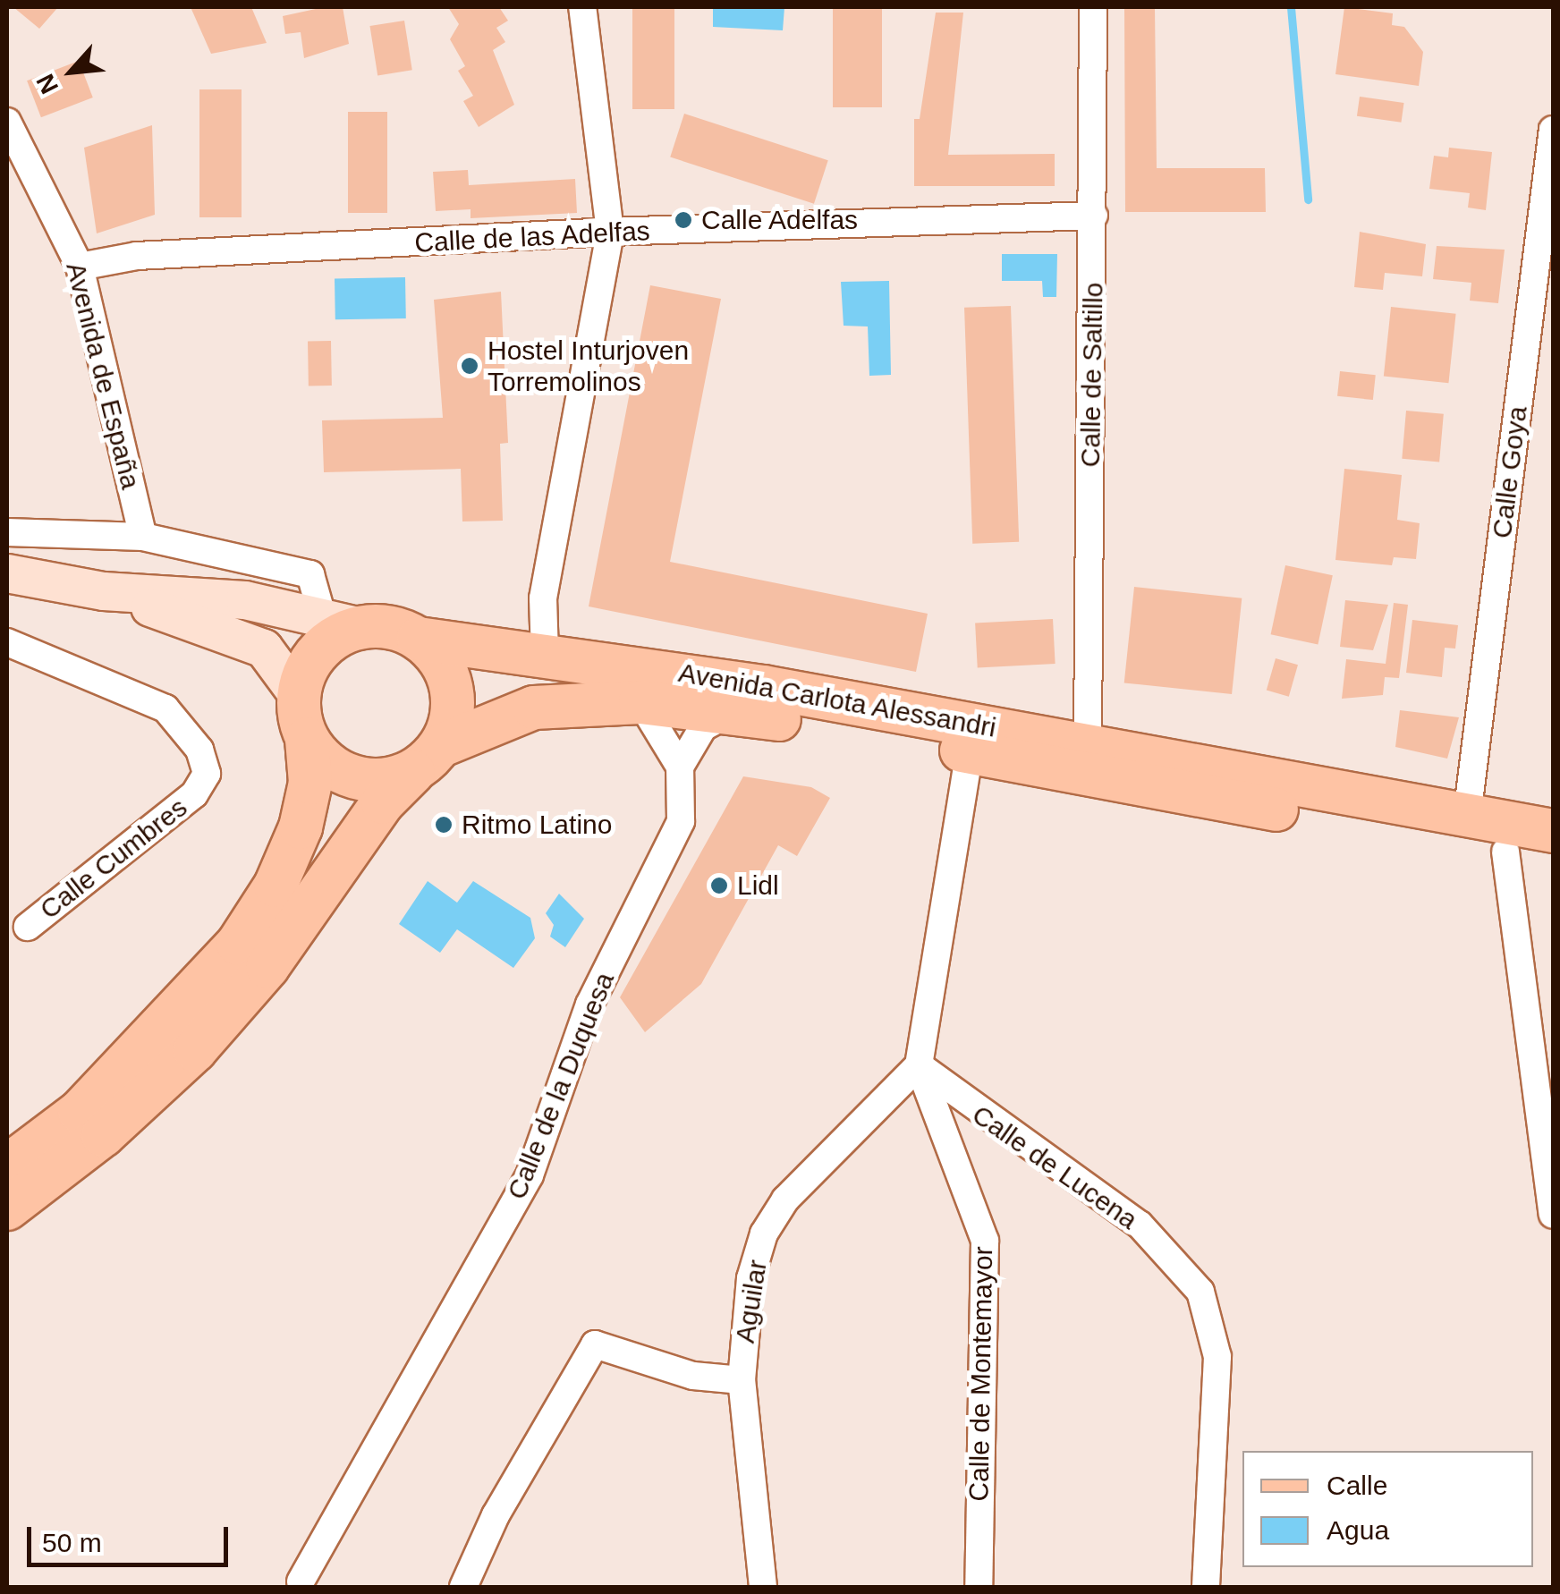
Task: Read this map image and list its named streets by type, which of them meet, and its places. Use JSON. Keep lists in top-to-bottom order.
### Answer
{
  "streets": {
    "main road": ["Avenida Carlota Alessandri"],
    "street": [
      "Calle de las Adelfas",
      "Calle de Saltillo",
      "Avenida de España",
      "Calle Goya",
      "Calle Cumbres",
      "Calle de la Duquesa",
      "Calle de Lucena",
      "Aguilar",
      "Calle de Montemayor"
    ]
  },
  "crossings": [
    ["Calle de las Adelfas", "Calle de Saltillo"],
    ["Calle de las Adelfas", "Avenida de España"],
    ["Calle de Saltillo", "Avenida Carlota Alessandri"],
    ["Calle de Lucena", "Aguilar"],
    ["Calle de Lucena", "Calle de Montemayor"],
    ["Aguilar", "Calle de Montemayor"]
  ],
  "places": [
    "Calle Adelfas",
    "Hostel Inturjoven Torremolinos",
    "Ritmo Latino",
    "Lidl"
  ],
  "legend": ["Calle", "Agua"],
  "scale_bar": "50 m",
  "north": "bottom left"
}
